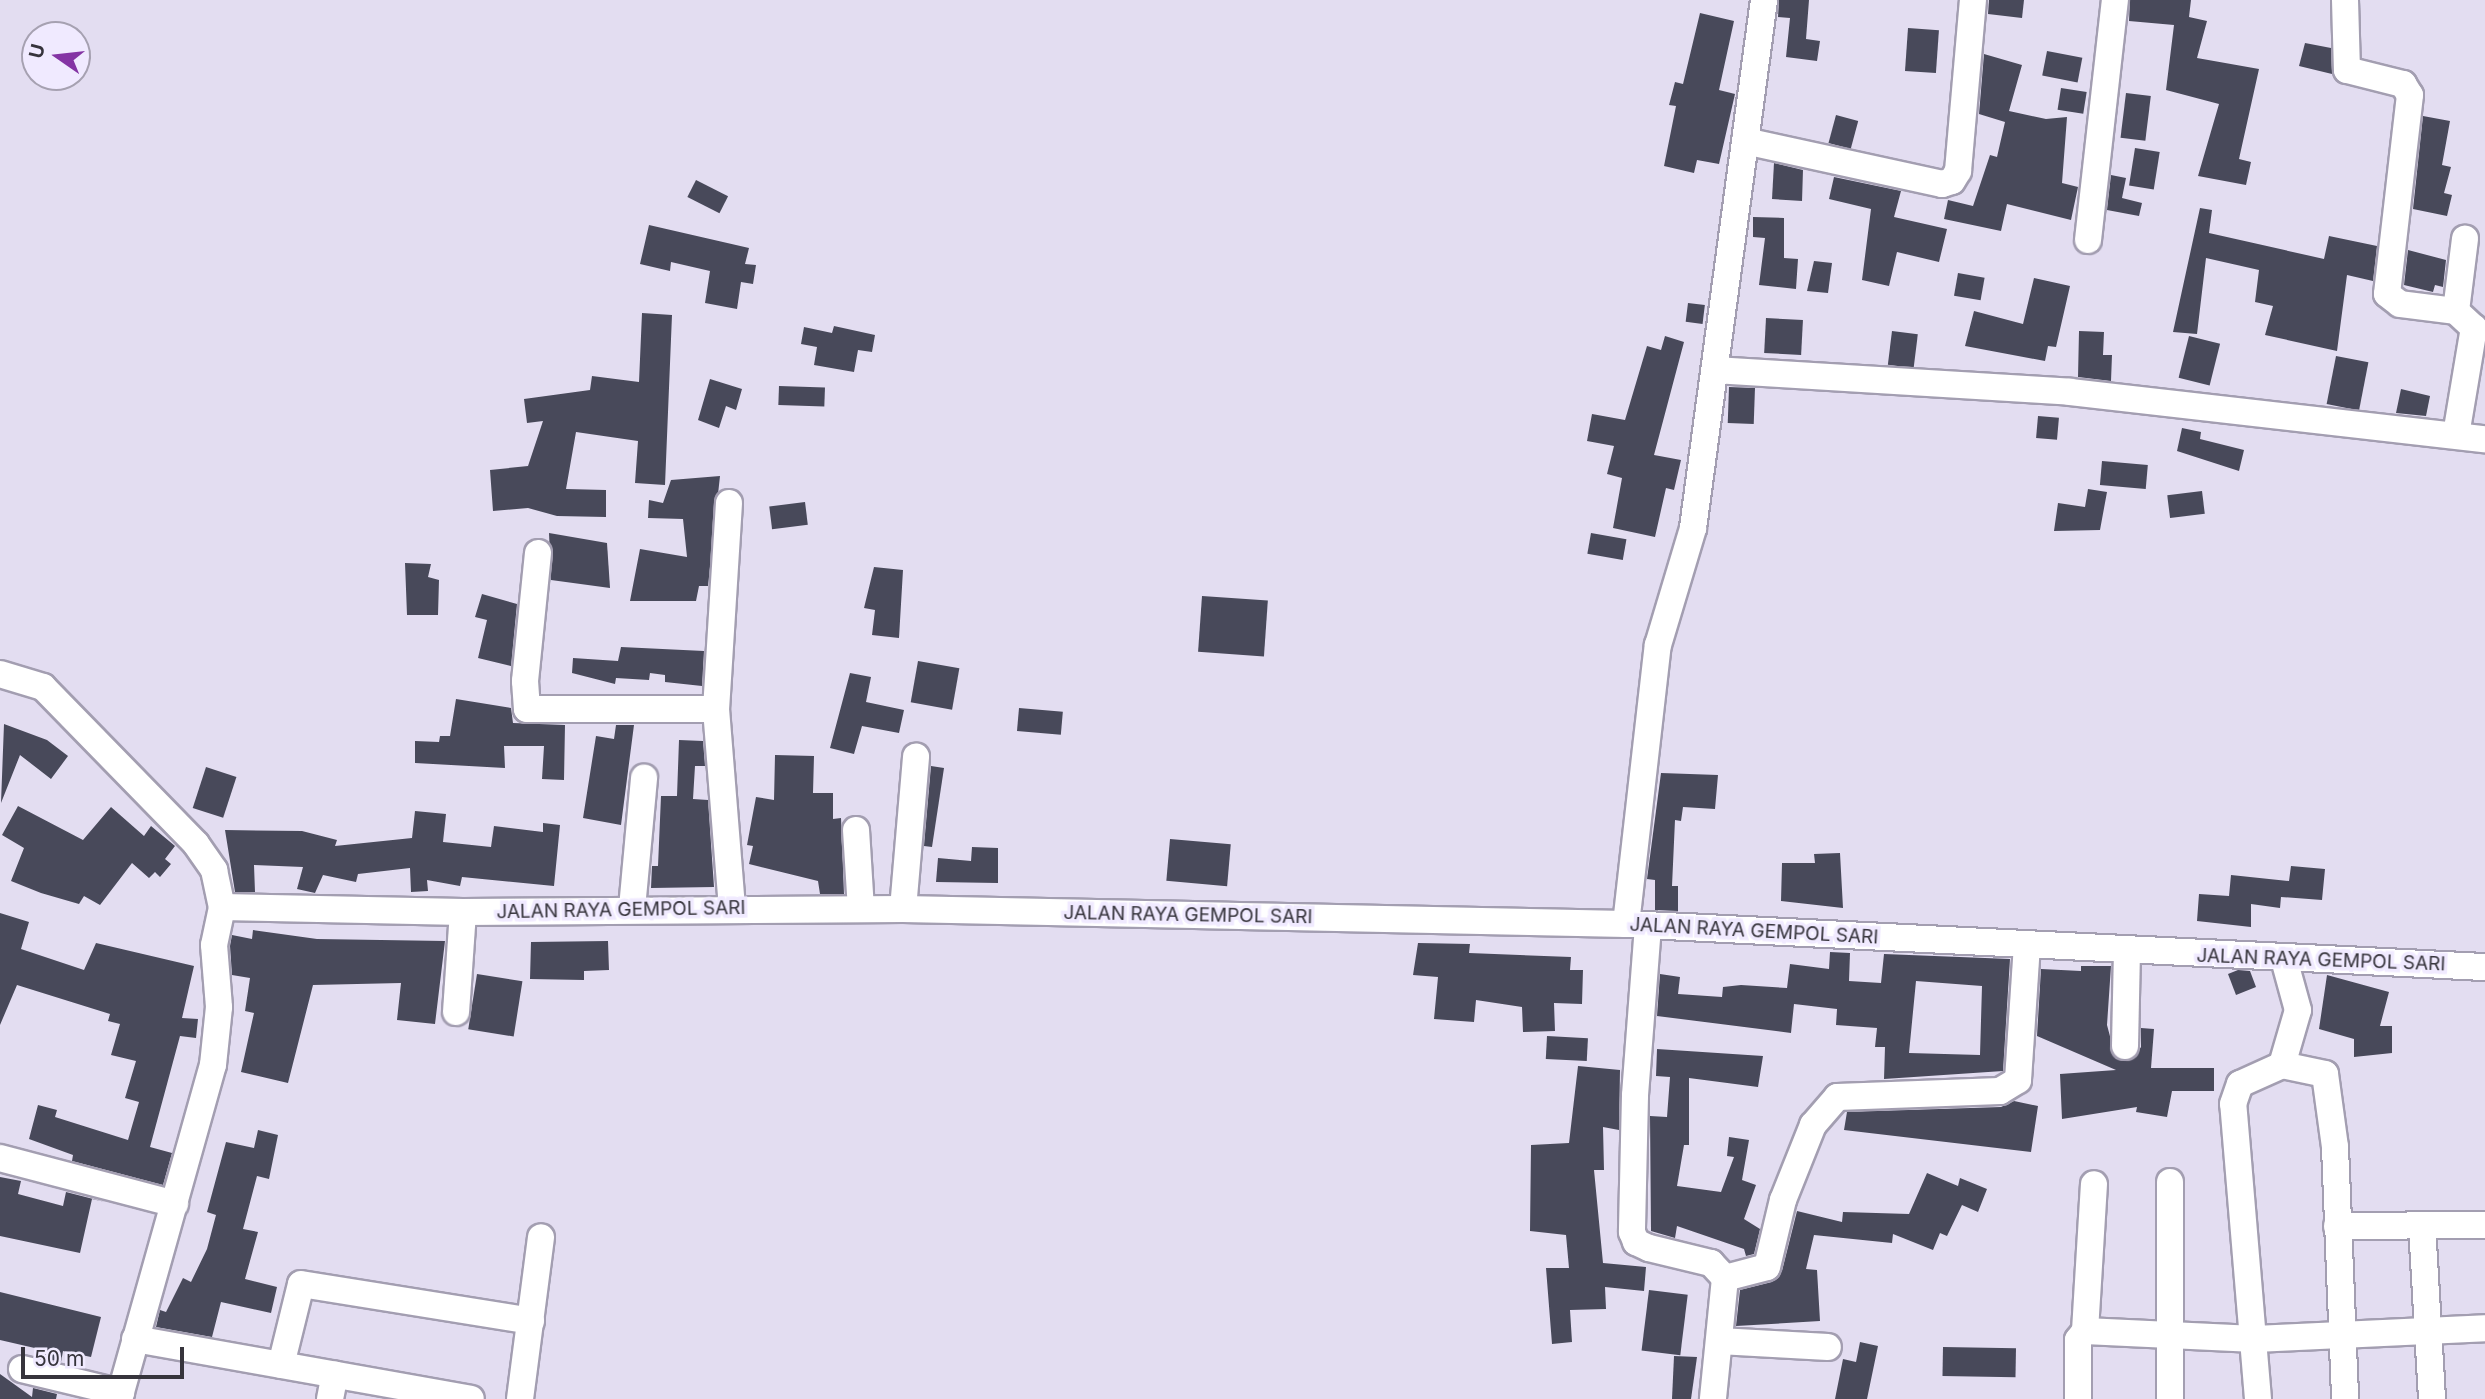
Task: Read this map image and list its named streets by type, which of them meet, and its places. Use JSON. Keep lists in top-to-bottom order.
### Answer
{
  "streets": {
    "street": ["JALAN RAYA GEMPOL SARI"]
  },
  "scale_bar": "50 m",
  "north": "left"
}
